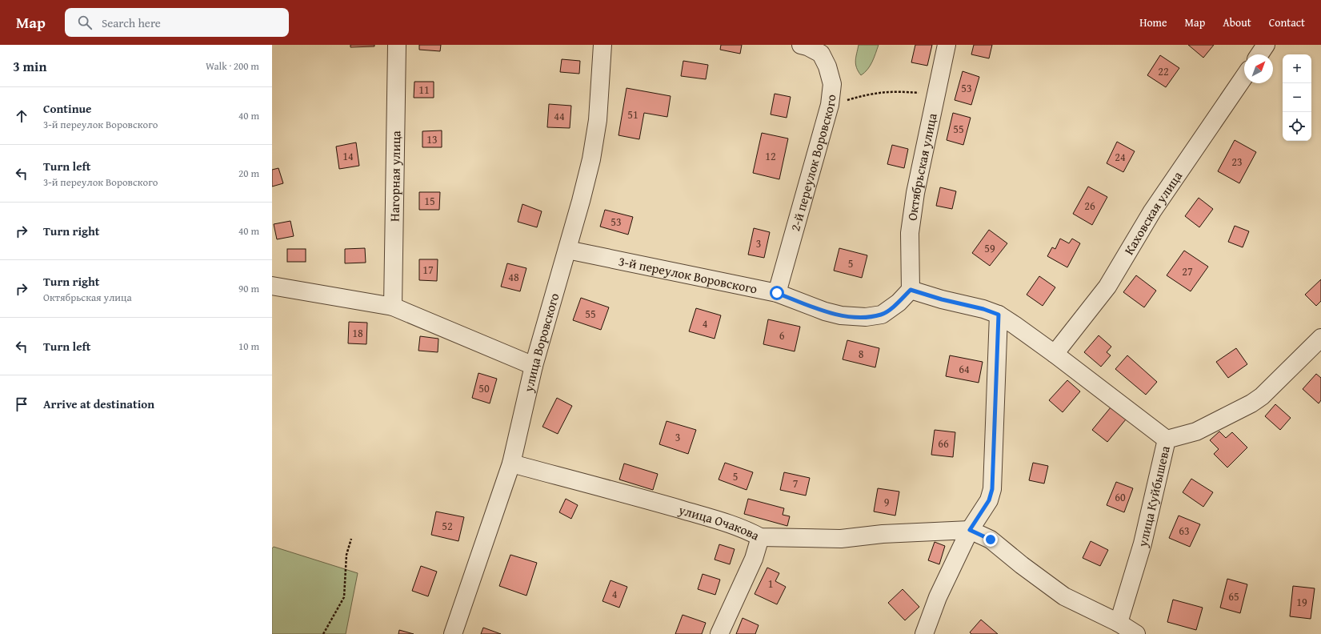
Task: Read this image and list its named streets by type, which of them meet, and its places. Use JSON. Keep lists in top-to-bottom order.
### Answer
{
  "streets": {
    "street": [
      "2-й переулок Воровского",
      "Октябрьская улица",
      "Нагорная улица",
      "Каховская улица",
      "3-й переулок Воровского",
      "улица Воровского",
      "улица Куйбышева",
      "улица Очакова"
    ]
  },
  "crossings": [
    ["2-й переулок Воровского", "3-й переулок Воровского"],
    ["Октябрьская улица", "3-й переулок Воровского"],
    ["3-й переулок Воровского", "улица Воровского"],
    ["улица Воровского", "улица Очакова"]
  ],
  "house_numbers": [
    "22",
    "53",
    "11",
    "51",
    "44",
    "55",
    "13",
    "14",
    "12",
    "24",
    "23",
    "15",
    "26",
    "53",
    "3",
    "59",
    "5",
    "17",
    "27",
    "48",
    "55",
    "4",
    "18",
    "6",
    "8",
    "64",
    "50",
    "3",
    "66",
    "5",
    "7",
    "60",
    "9",
    "52",
    "63",
    "1",
    "4",
    "65",
    "19"
  ],
  "north": "top right",
  "page": {
    "header": "Map",
    "search": "Search here",
    "nav": [
      "Home",
      "Map",
      "About",
      "Contact"
    ],
    "heading": ["3 min", "Walk · 200 m"],
    "map_buttons": ["+", "−"],
    "list": [
      ["Continue", "3-й переулок Воровского", "40 m"],
      ["Turn left", "3-й переулок Воровского", "20 m"],
      ["Turn right", "40 m"],
      ["Turn right", "Октябрьская улица", "90 m"],
      ["Turn left", "10 m"],
      "Arrive at destination"
    ]
  }
}
